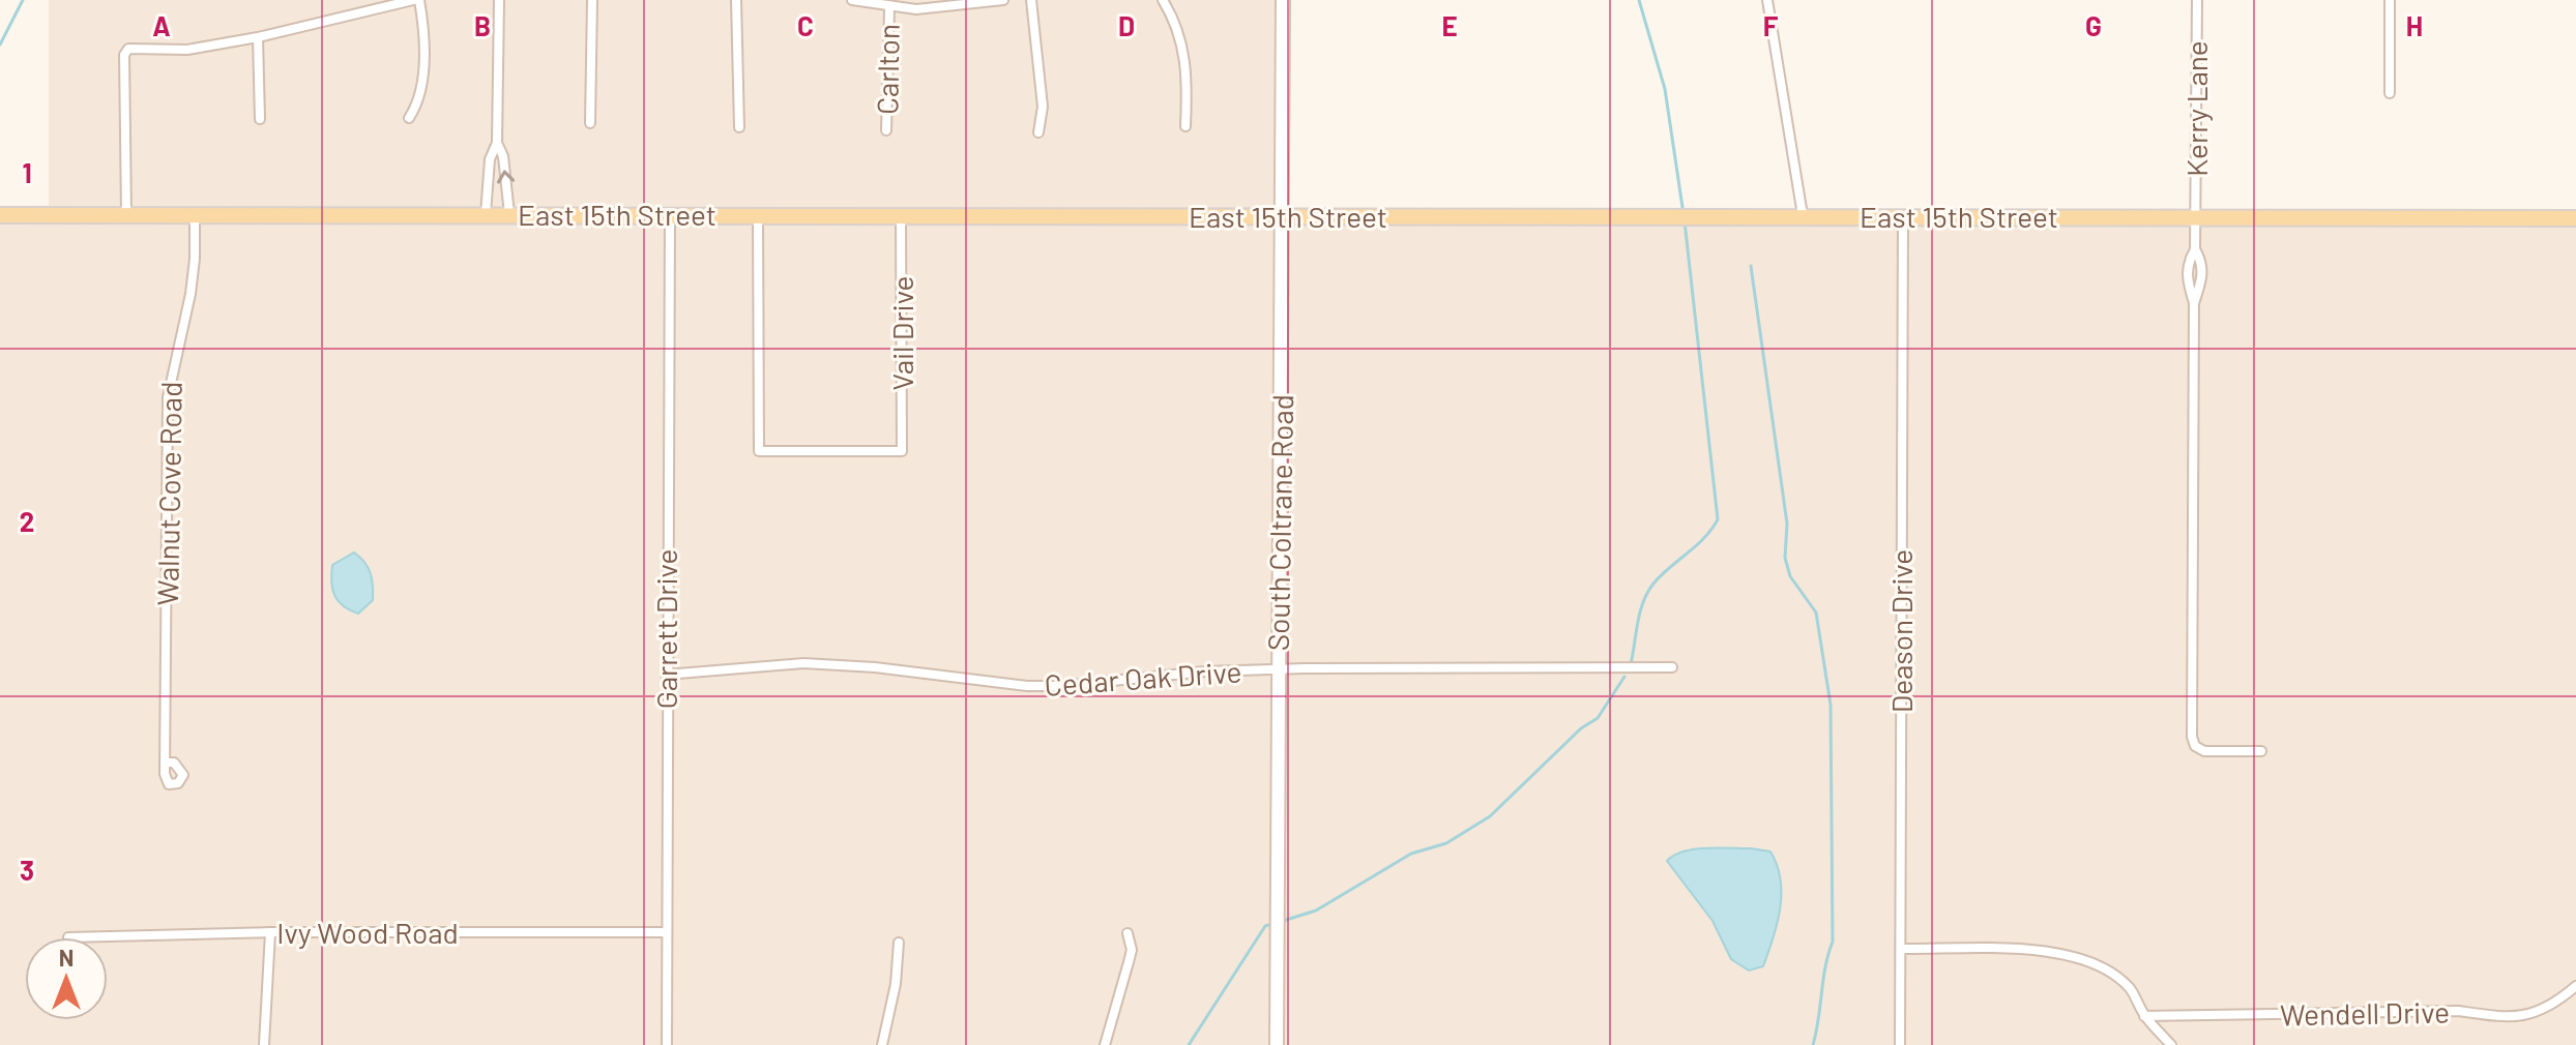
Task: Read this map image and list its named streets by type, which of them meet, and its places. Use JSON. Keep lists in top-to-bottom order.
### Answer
{
  "streets": {
    "main road": ["East 15th Street", "South Coltrane Road"],
    "street": [
      "Carlton",
      "Kerry Lane",
      "Vail Drive",
      "Walnut Cove Road",
      "Garrett Drive",
      "Deason Drive",
      "Cedar Oak Drive",
      "Ivy Wood Road",
      "Wendell Drive"
    ]
  },
  "crossings": [
    ["Kerry Lane", "East 15th Street"],
    ["East 15th Street", "Vail Drive"],
    ["East 15th Street", "Walnut Cove Road"],
    ["East 15th Street", "South Coltrane Road"],
    ["East 15th Street", "Garrett Drive"],
    ["East 15th Street", "Deason Drive"],
    ["South Coltrane Road", "Cedar Oak Drive"],
    ["Garrett Drive", "Cedar Oak Drive"],
    ["Garrett Drive", "Ivy Wood Road"]
  ],
  "north": "top",
  "grid": {
    "columns": [
      "A",
      "B",
      "C",
      "D",
      "E",
      "F",
      "G",
      "H"
    ],
    "rows": ["1", "2", "3"]
  }
}
